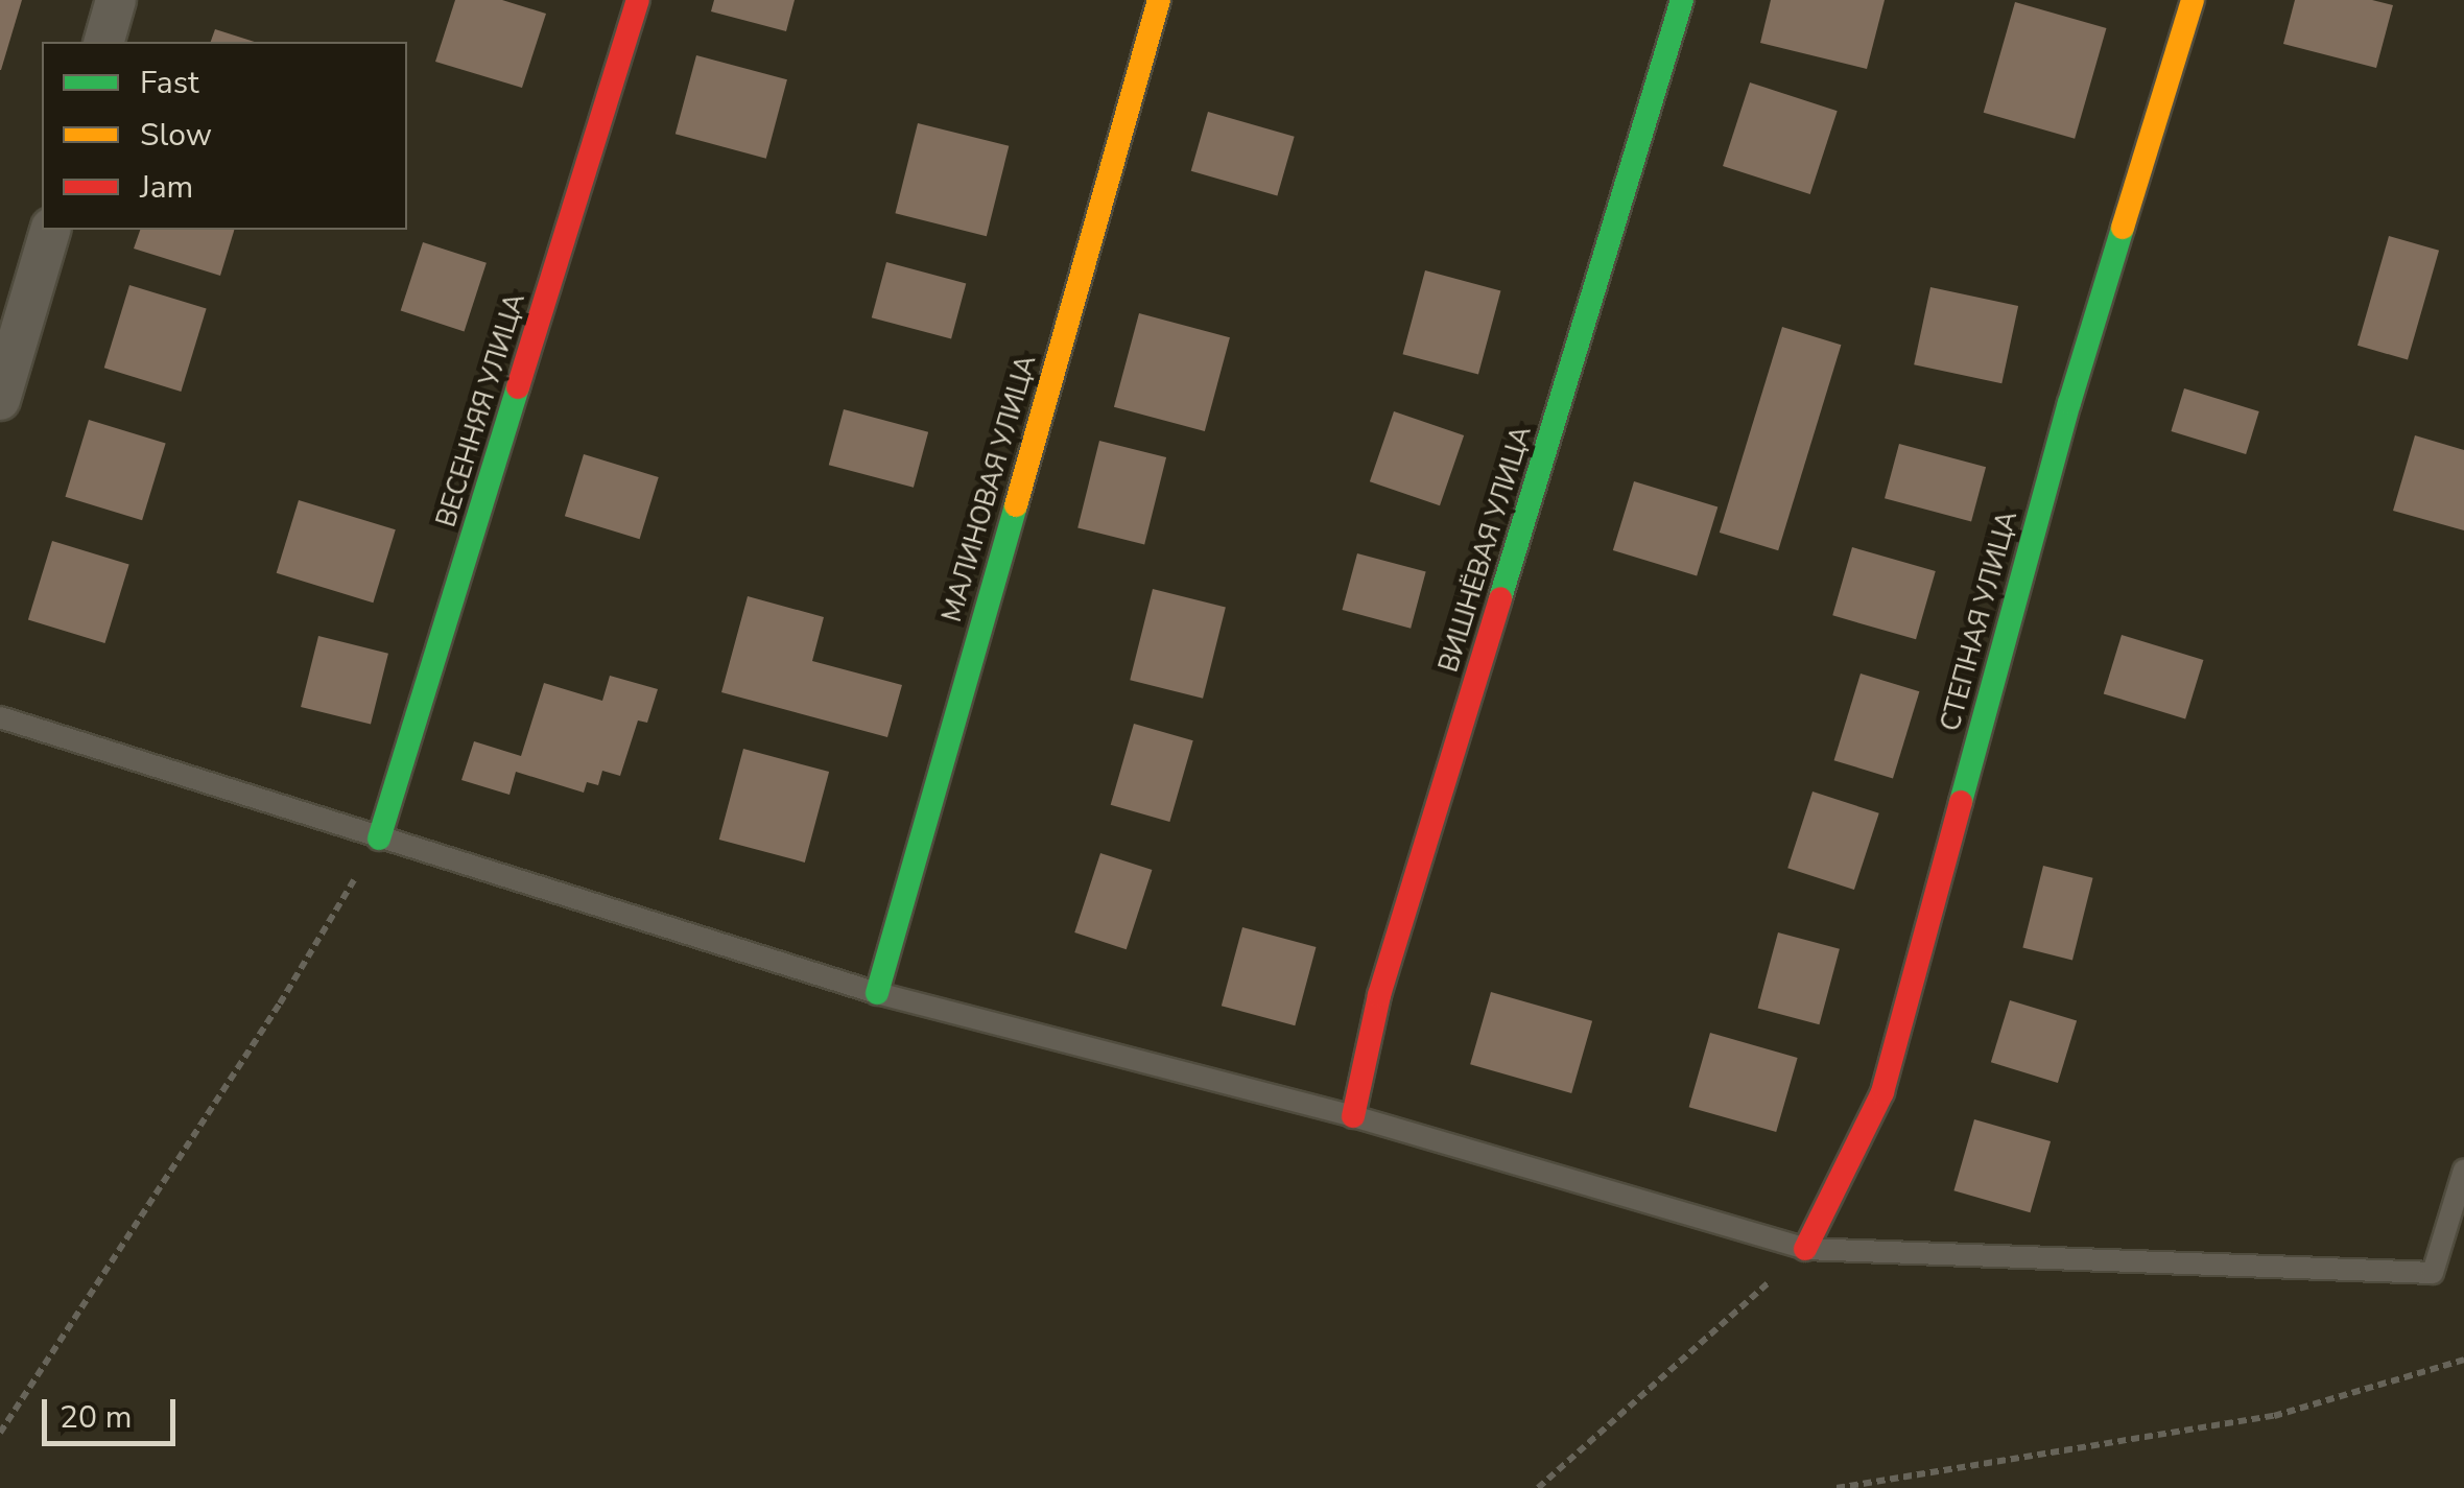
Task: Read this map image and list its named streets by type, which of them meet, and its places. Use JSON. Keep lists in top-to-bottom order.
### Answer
{
  "streets": {
    "street": [
      "ВЕСЕННЯЯ УЛИЦА",
      "МАЛИНОВАЯ УЛИЦА",
      "ВИШНЁВАЯ УЛИЦА",
      "СТЕПНАЯ УЛИЦА"
    ]
  },
  "legend": ["Fast", "Slow", "Jam"],
  "scale_bar": "20 m"
}
